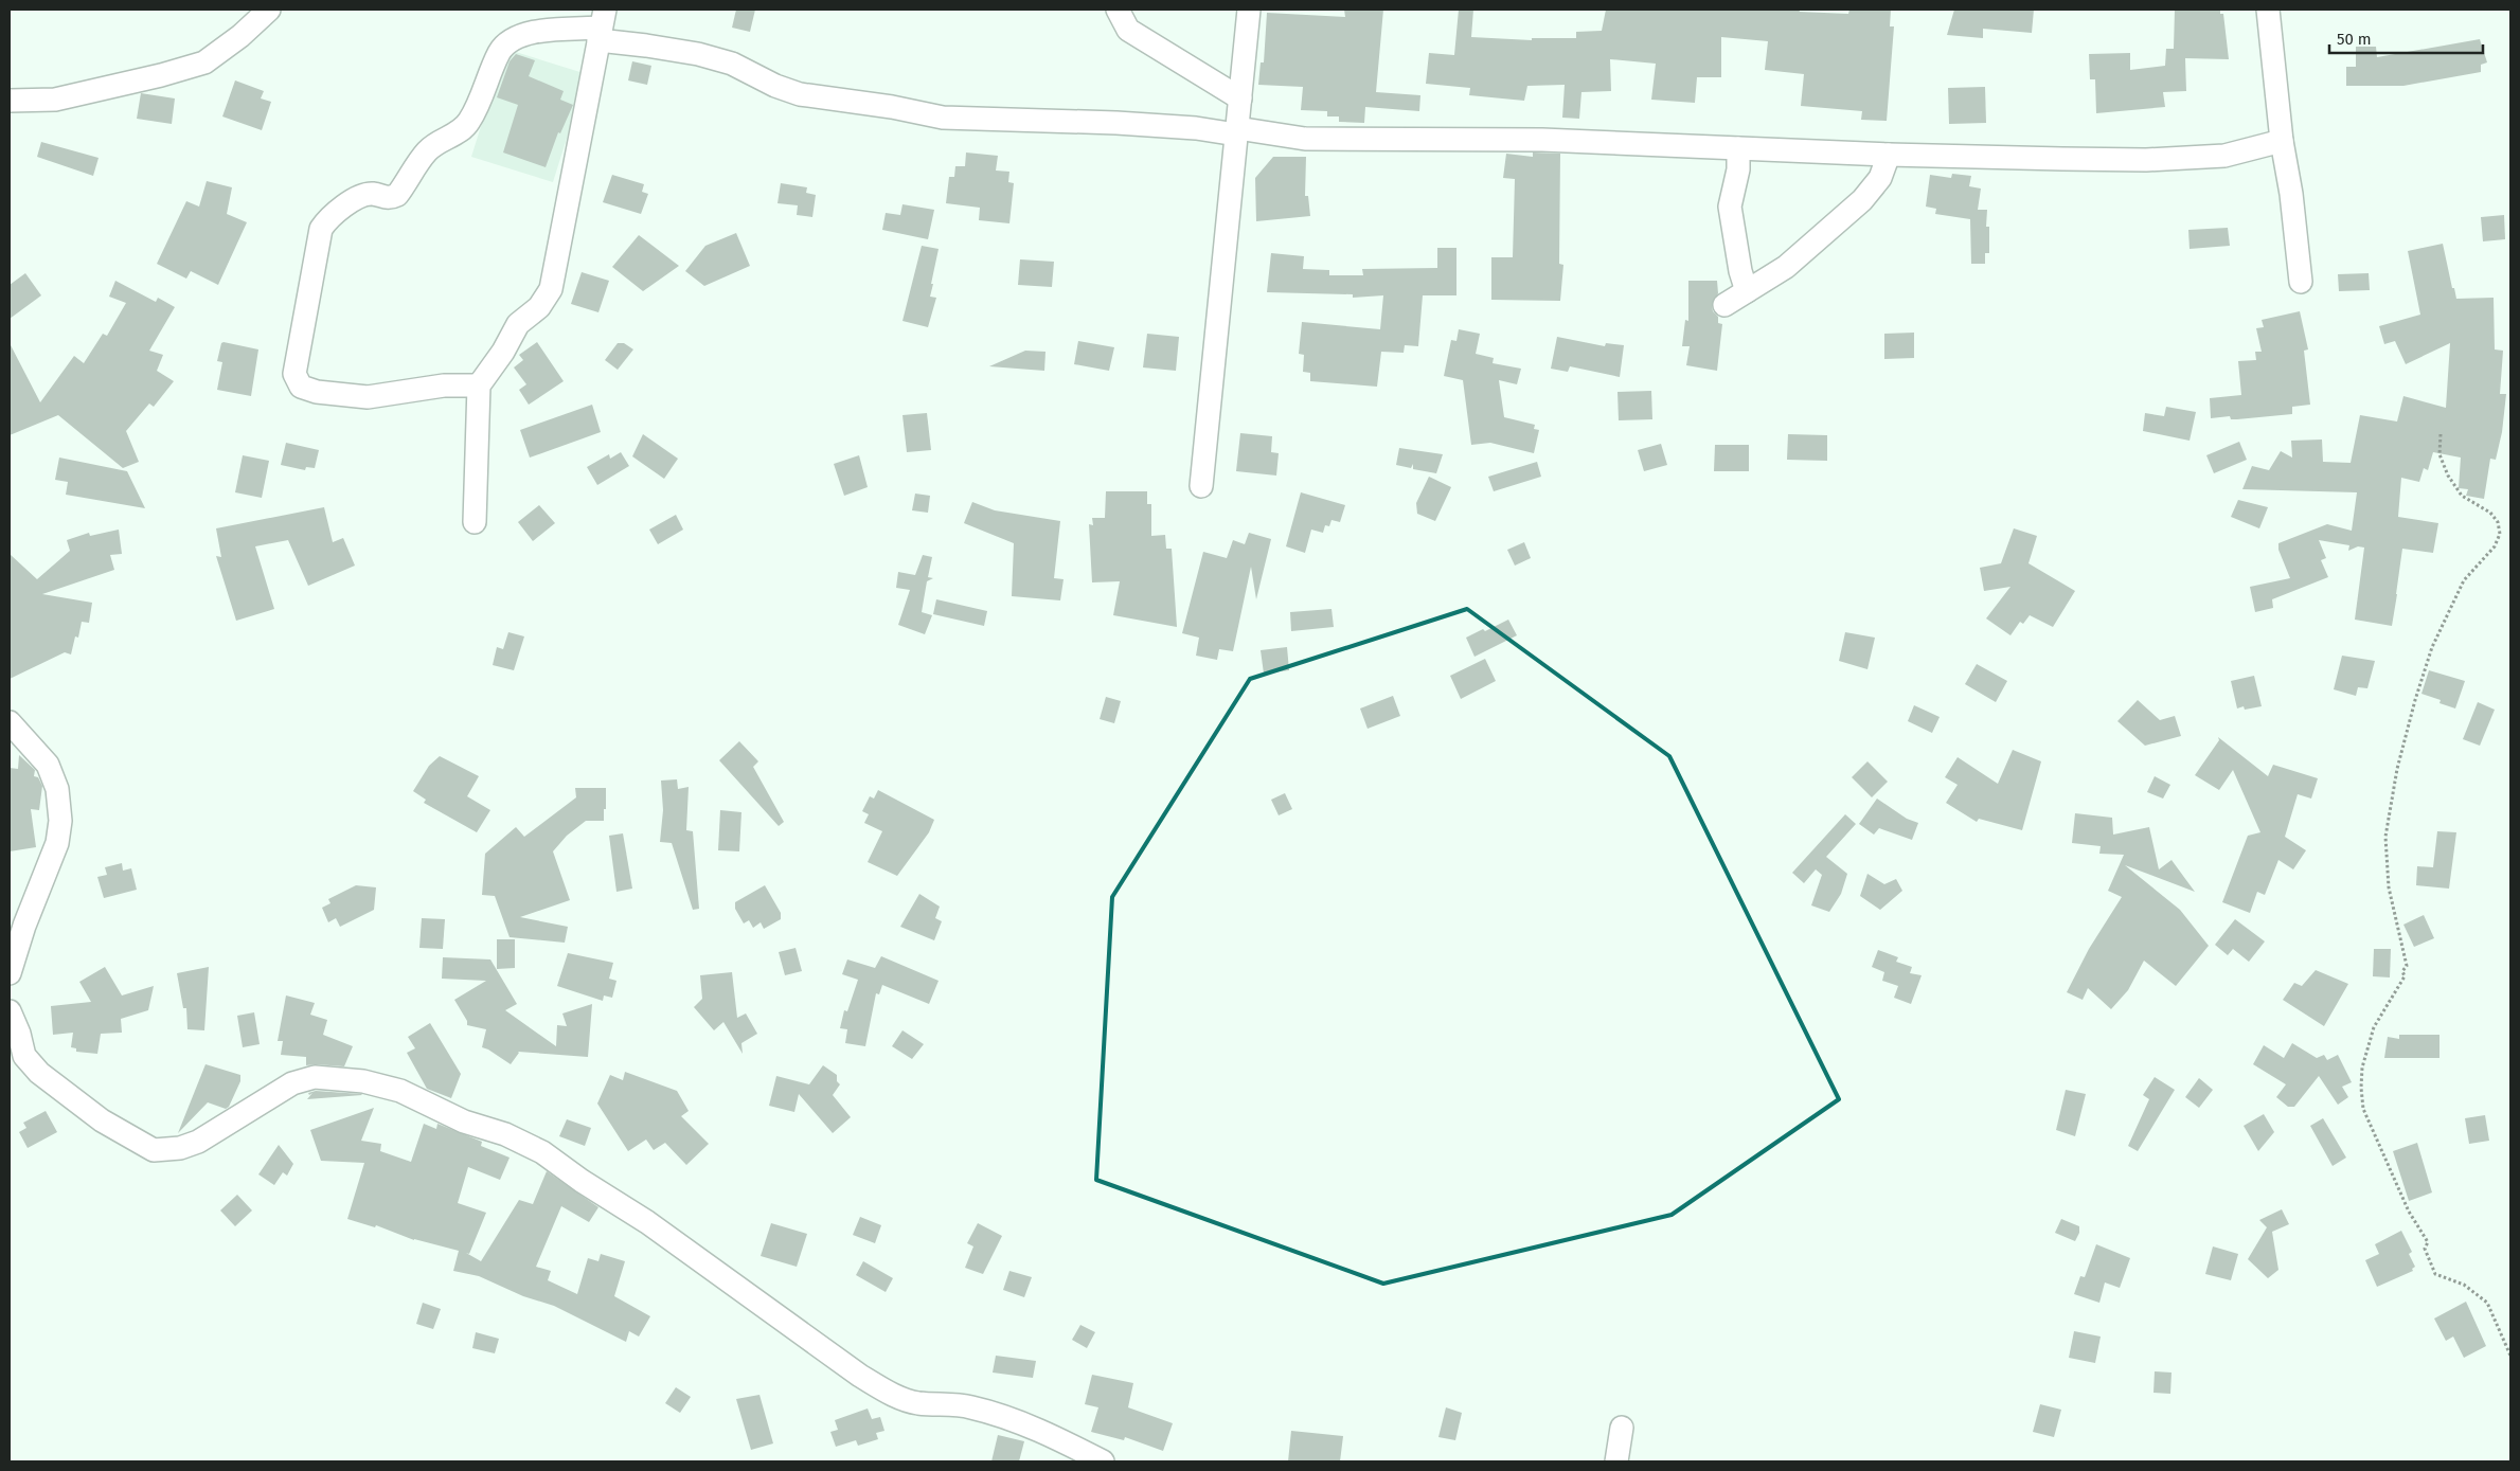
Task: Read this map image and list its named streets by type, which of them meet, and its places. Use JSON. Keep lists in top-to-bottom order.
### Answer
{
  "scale_bar": "50 m"
}
